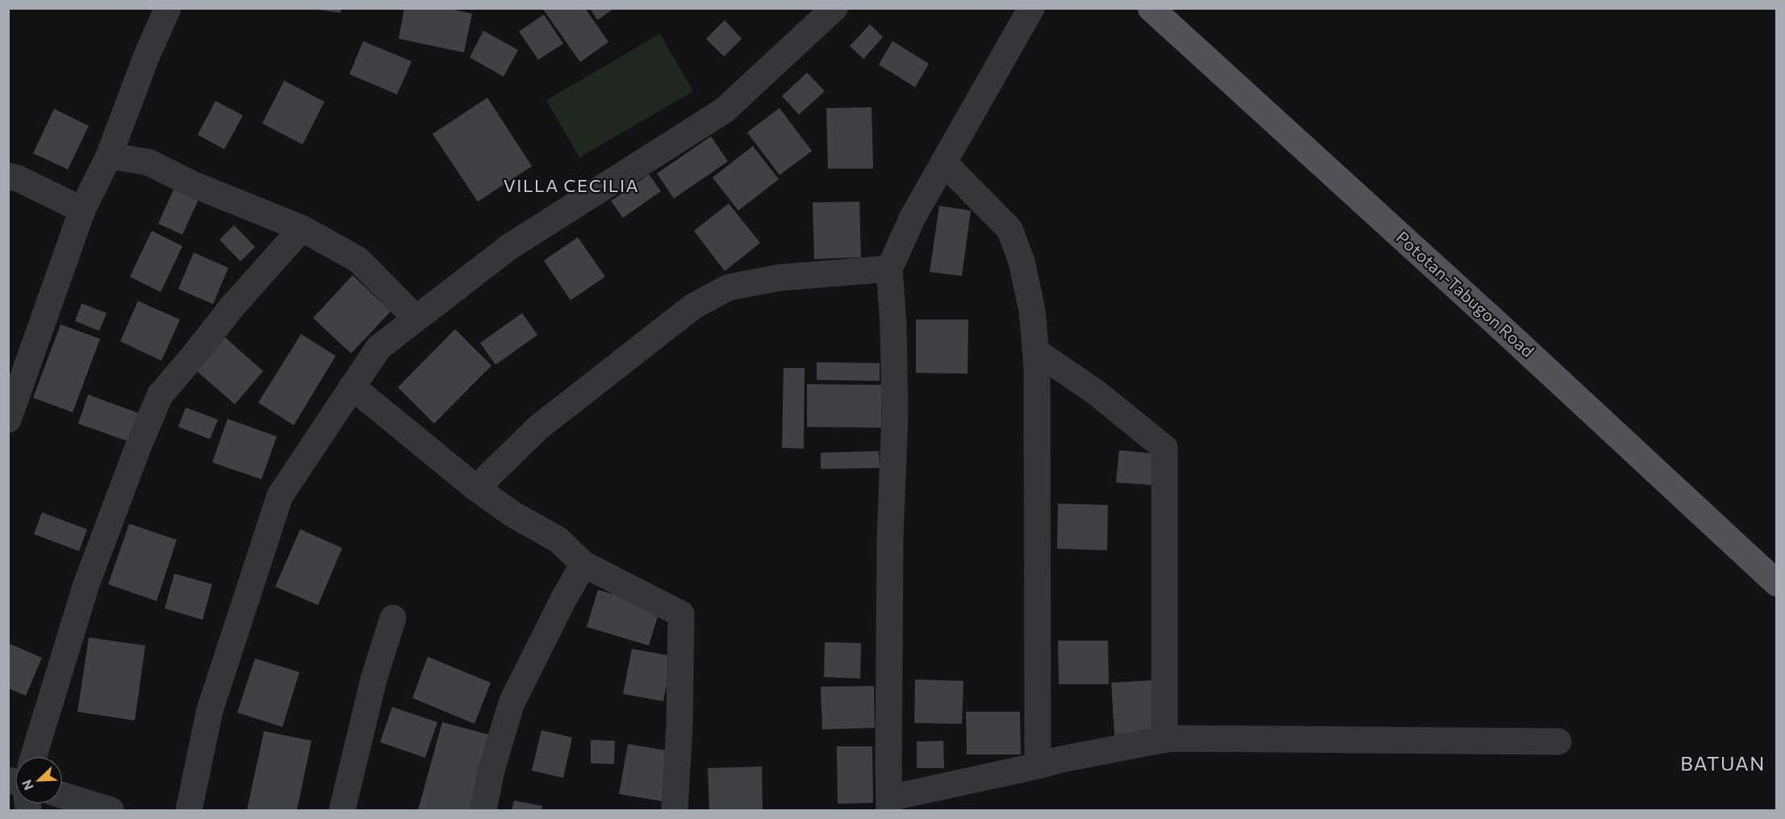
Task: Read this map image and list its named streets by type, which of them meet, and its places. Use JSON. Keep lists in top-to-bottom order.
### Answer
{
  "streets": {
    "main road": ["Pototan-Tabugon Road"]
  },
  "districts": ["VILLA CECILIA", "BATUAN"],
  "north": "bottom left"
}
